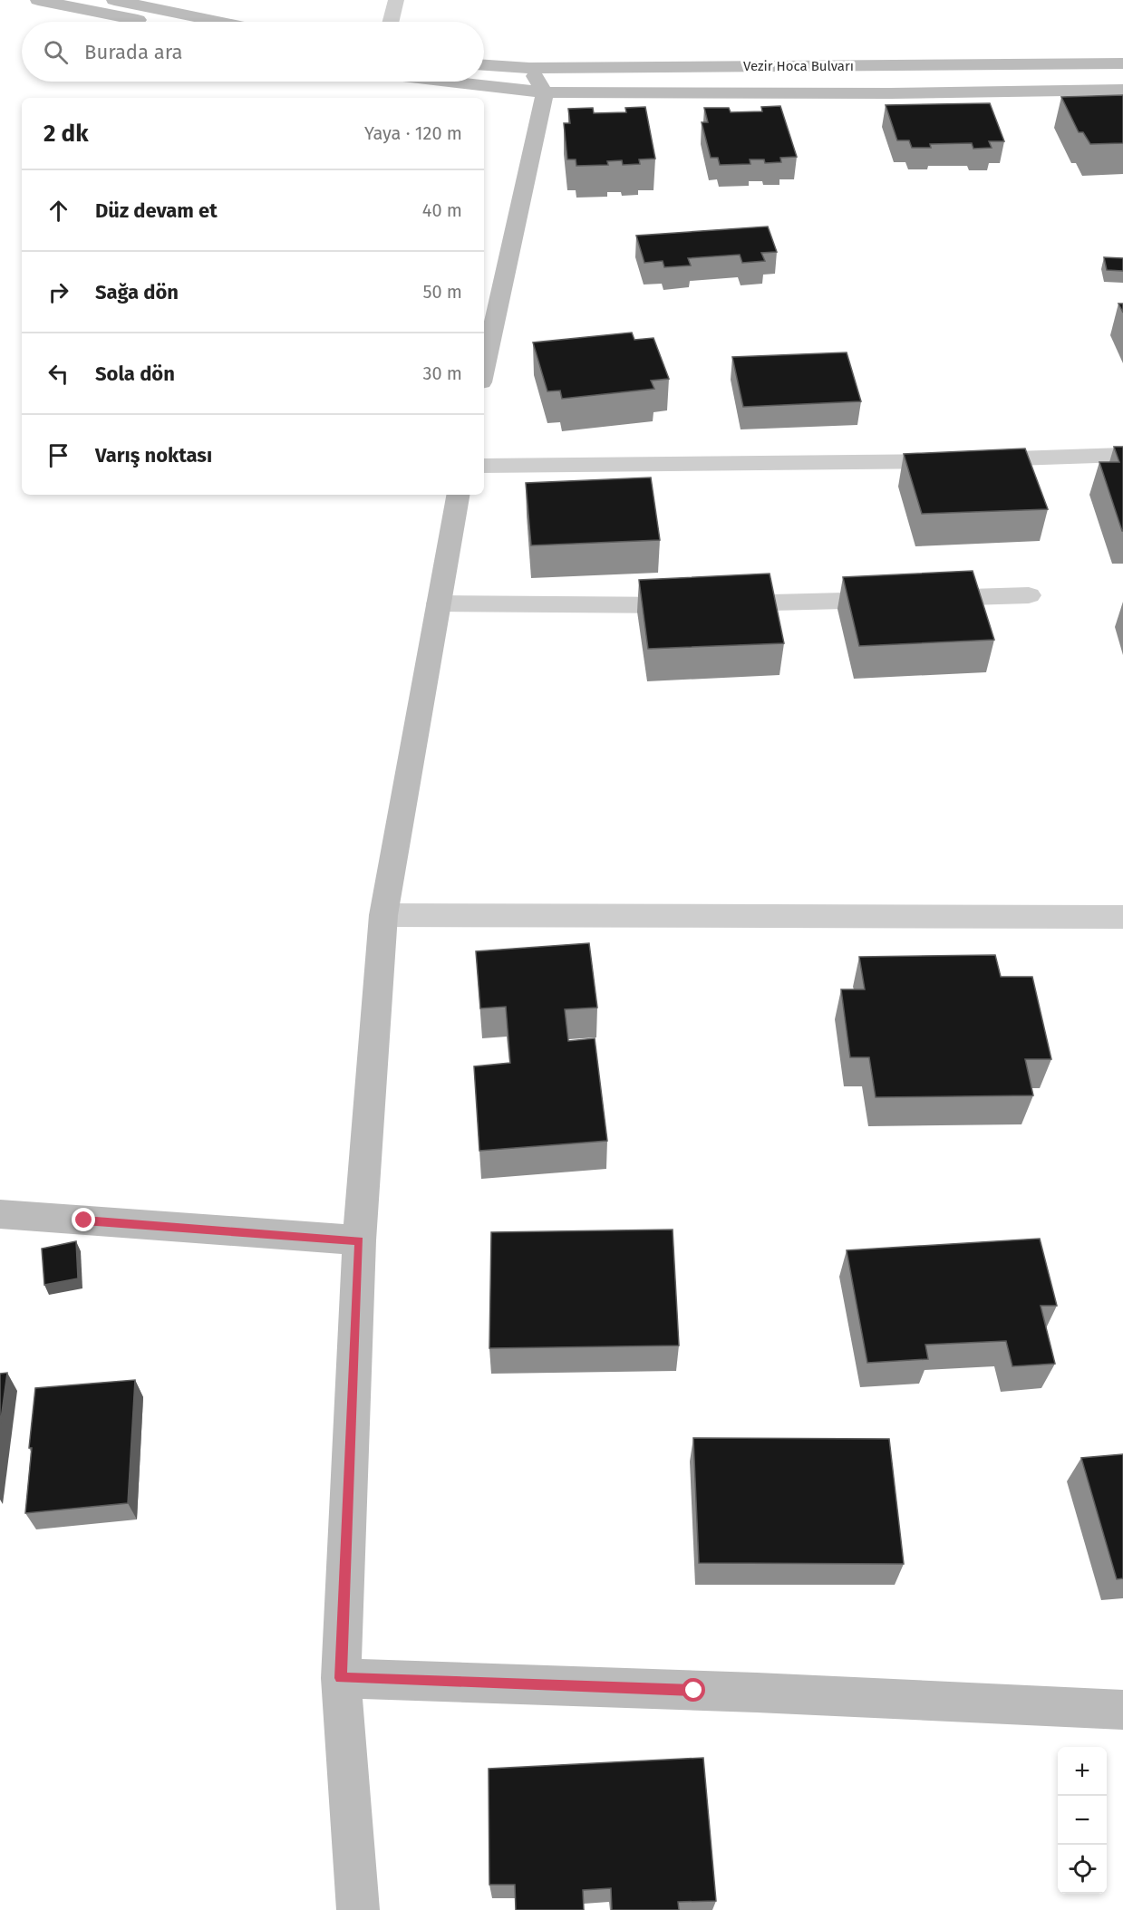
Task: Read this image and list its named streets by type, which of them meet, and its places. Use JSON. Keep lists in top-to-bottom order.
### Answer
{
  "streets": {
    "main road": ["Vezir Hoca Bulvarı"]
  },
  "page": {
    "search": "Burada ara",
    "heading": ["2 dk", "Yaya · 120 m"],
    "list": [
      ["Düz devam et", "40 m"],
      ["Sağa dön", "50 m"],
      ["Sola dön", "30 m"],
      "Varış noktası"
    ],
    "map_buttons": ["+", "−"]
  }
}
